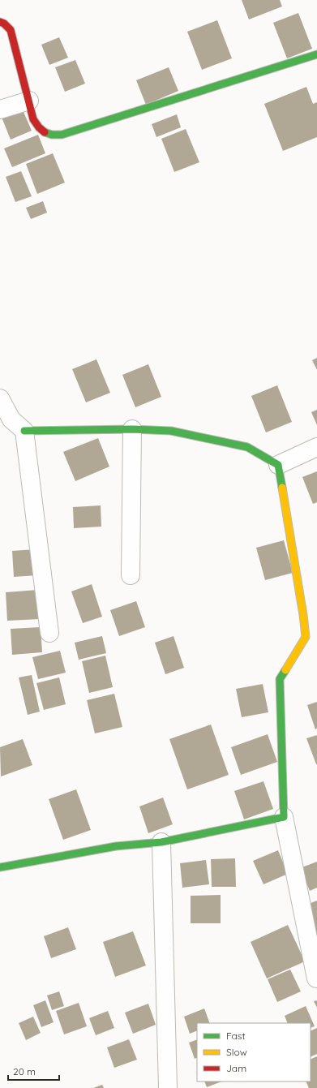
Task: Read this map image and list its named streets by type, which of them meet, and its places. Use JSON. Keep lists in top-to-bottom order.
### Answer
{
  "legend": ["Fast", "Slow", "Jam"],
  "scale_bar": "20 m"
}
